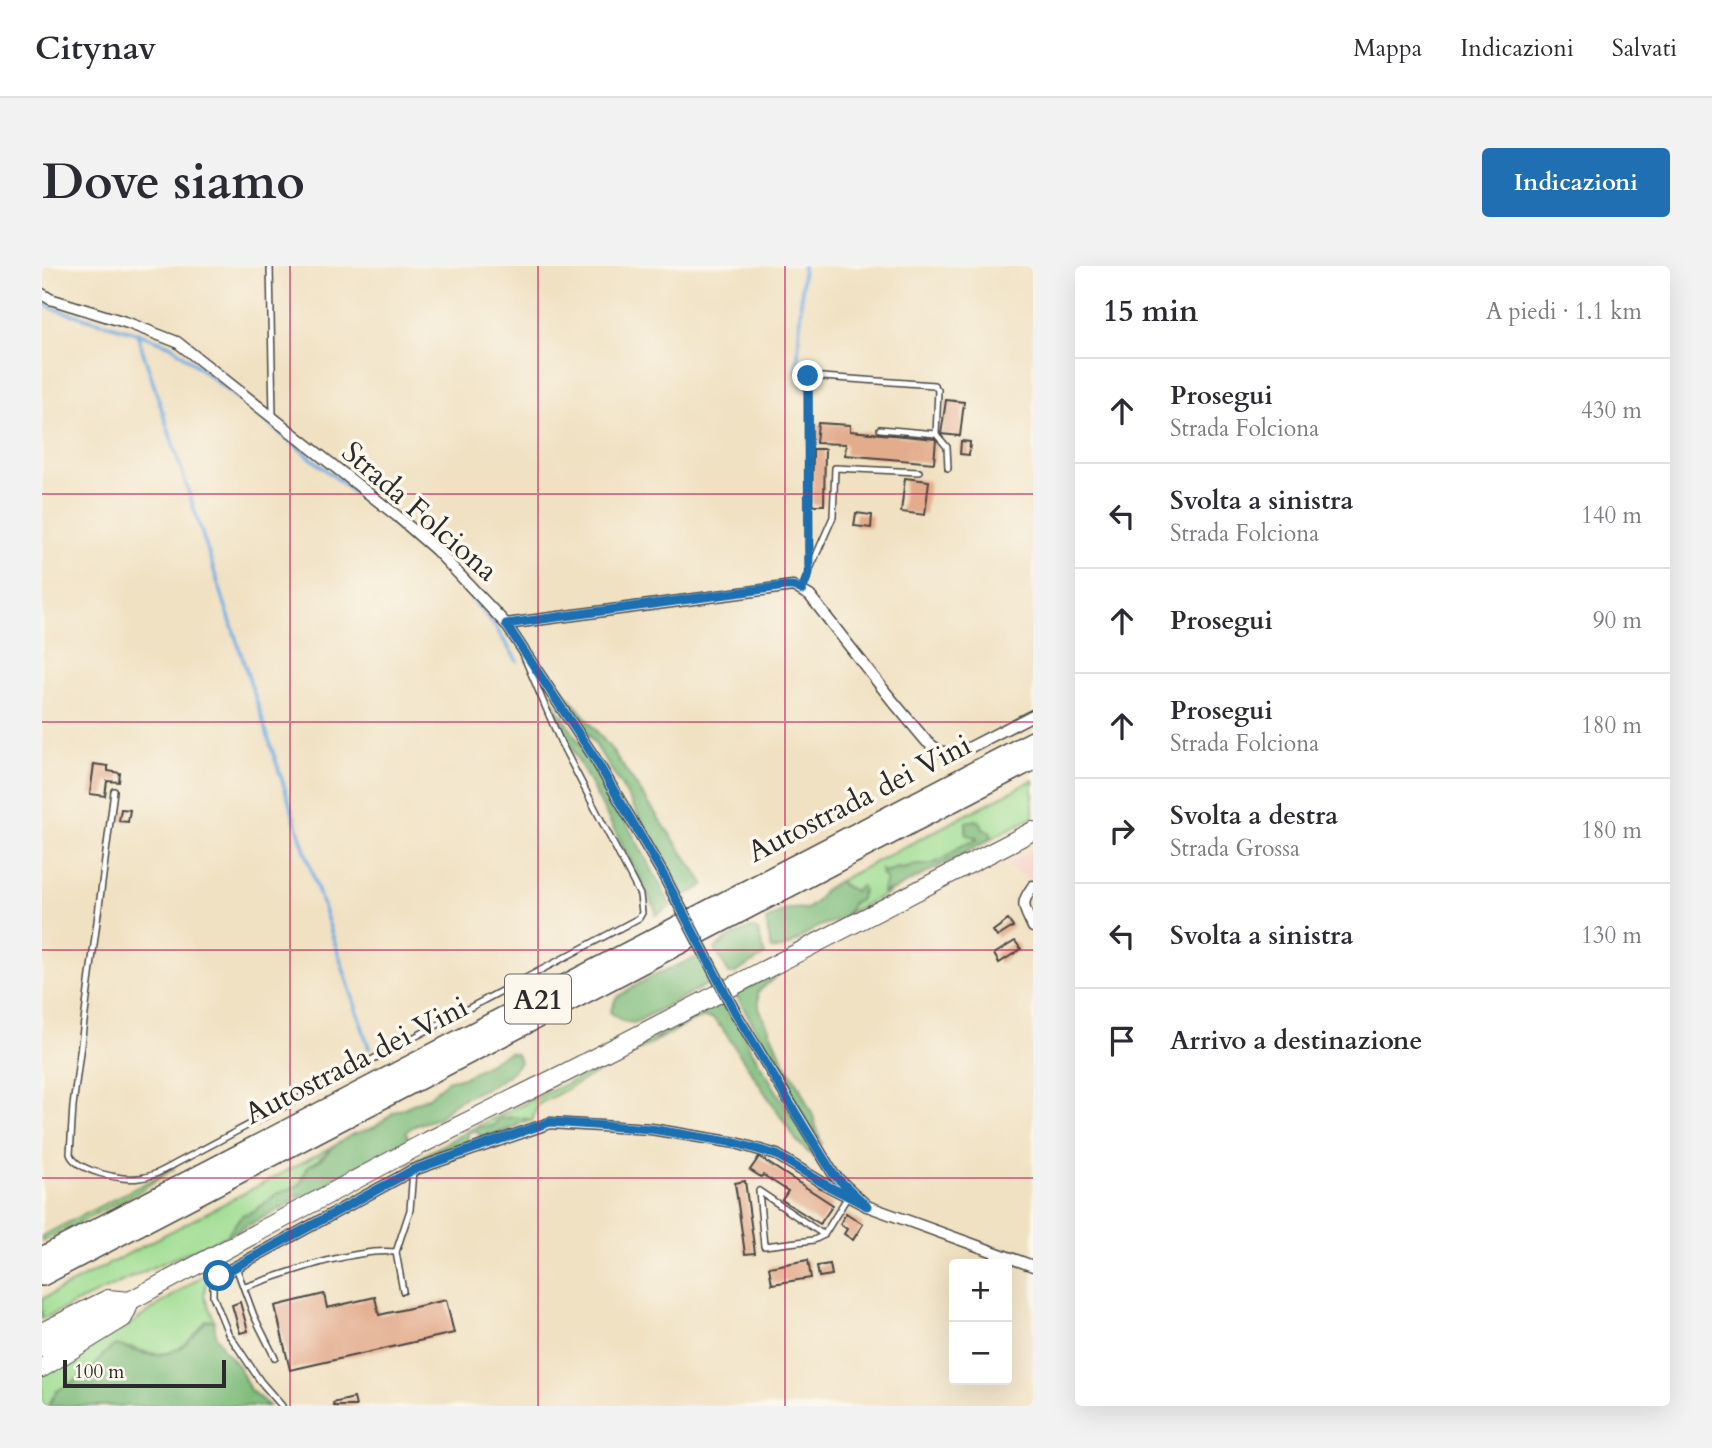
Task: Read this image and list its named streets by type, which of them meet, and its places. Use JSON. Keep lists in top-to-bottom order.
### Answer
{
  "streets": {
    "highway": ["Autostrada dei Vini", "A21"],
    "street": ["Strada Folciona"]
  },
  "scale_bar": "100 m",
  "page": {
    "header": "Citynav",
    "nav": ["Mappa", "Indicazioni", "Salvati"],
    "buttons": "Indicazioni",
    "title": "Dove siamo",
    "heading": ["15 min", "A piedi · 1.1 km"],
    "list": [
      ["Prosegui", "Strada Folciona", "430 m"],
      ["Svolta a sinistra", "Strada Folciona", "140 m"],
      ["Prosegui", "90 m"],
      ["Prosegui", "Strada Folciona", "180 m"],
      ["Svolta a destra", "Strada Grossa", "180 m"],
      ["Svolta a sinistra", "130 m"],
      "Arrivo a destinazione"
    ],
    "map_buttons": ["+", "−"],
    "scale": "100 m"
  }
}
